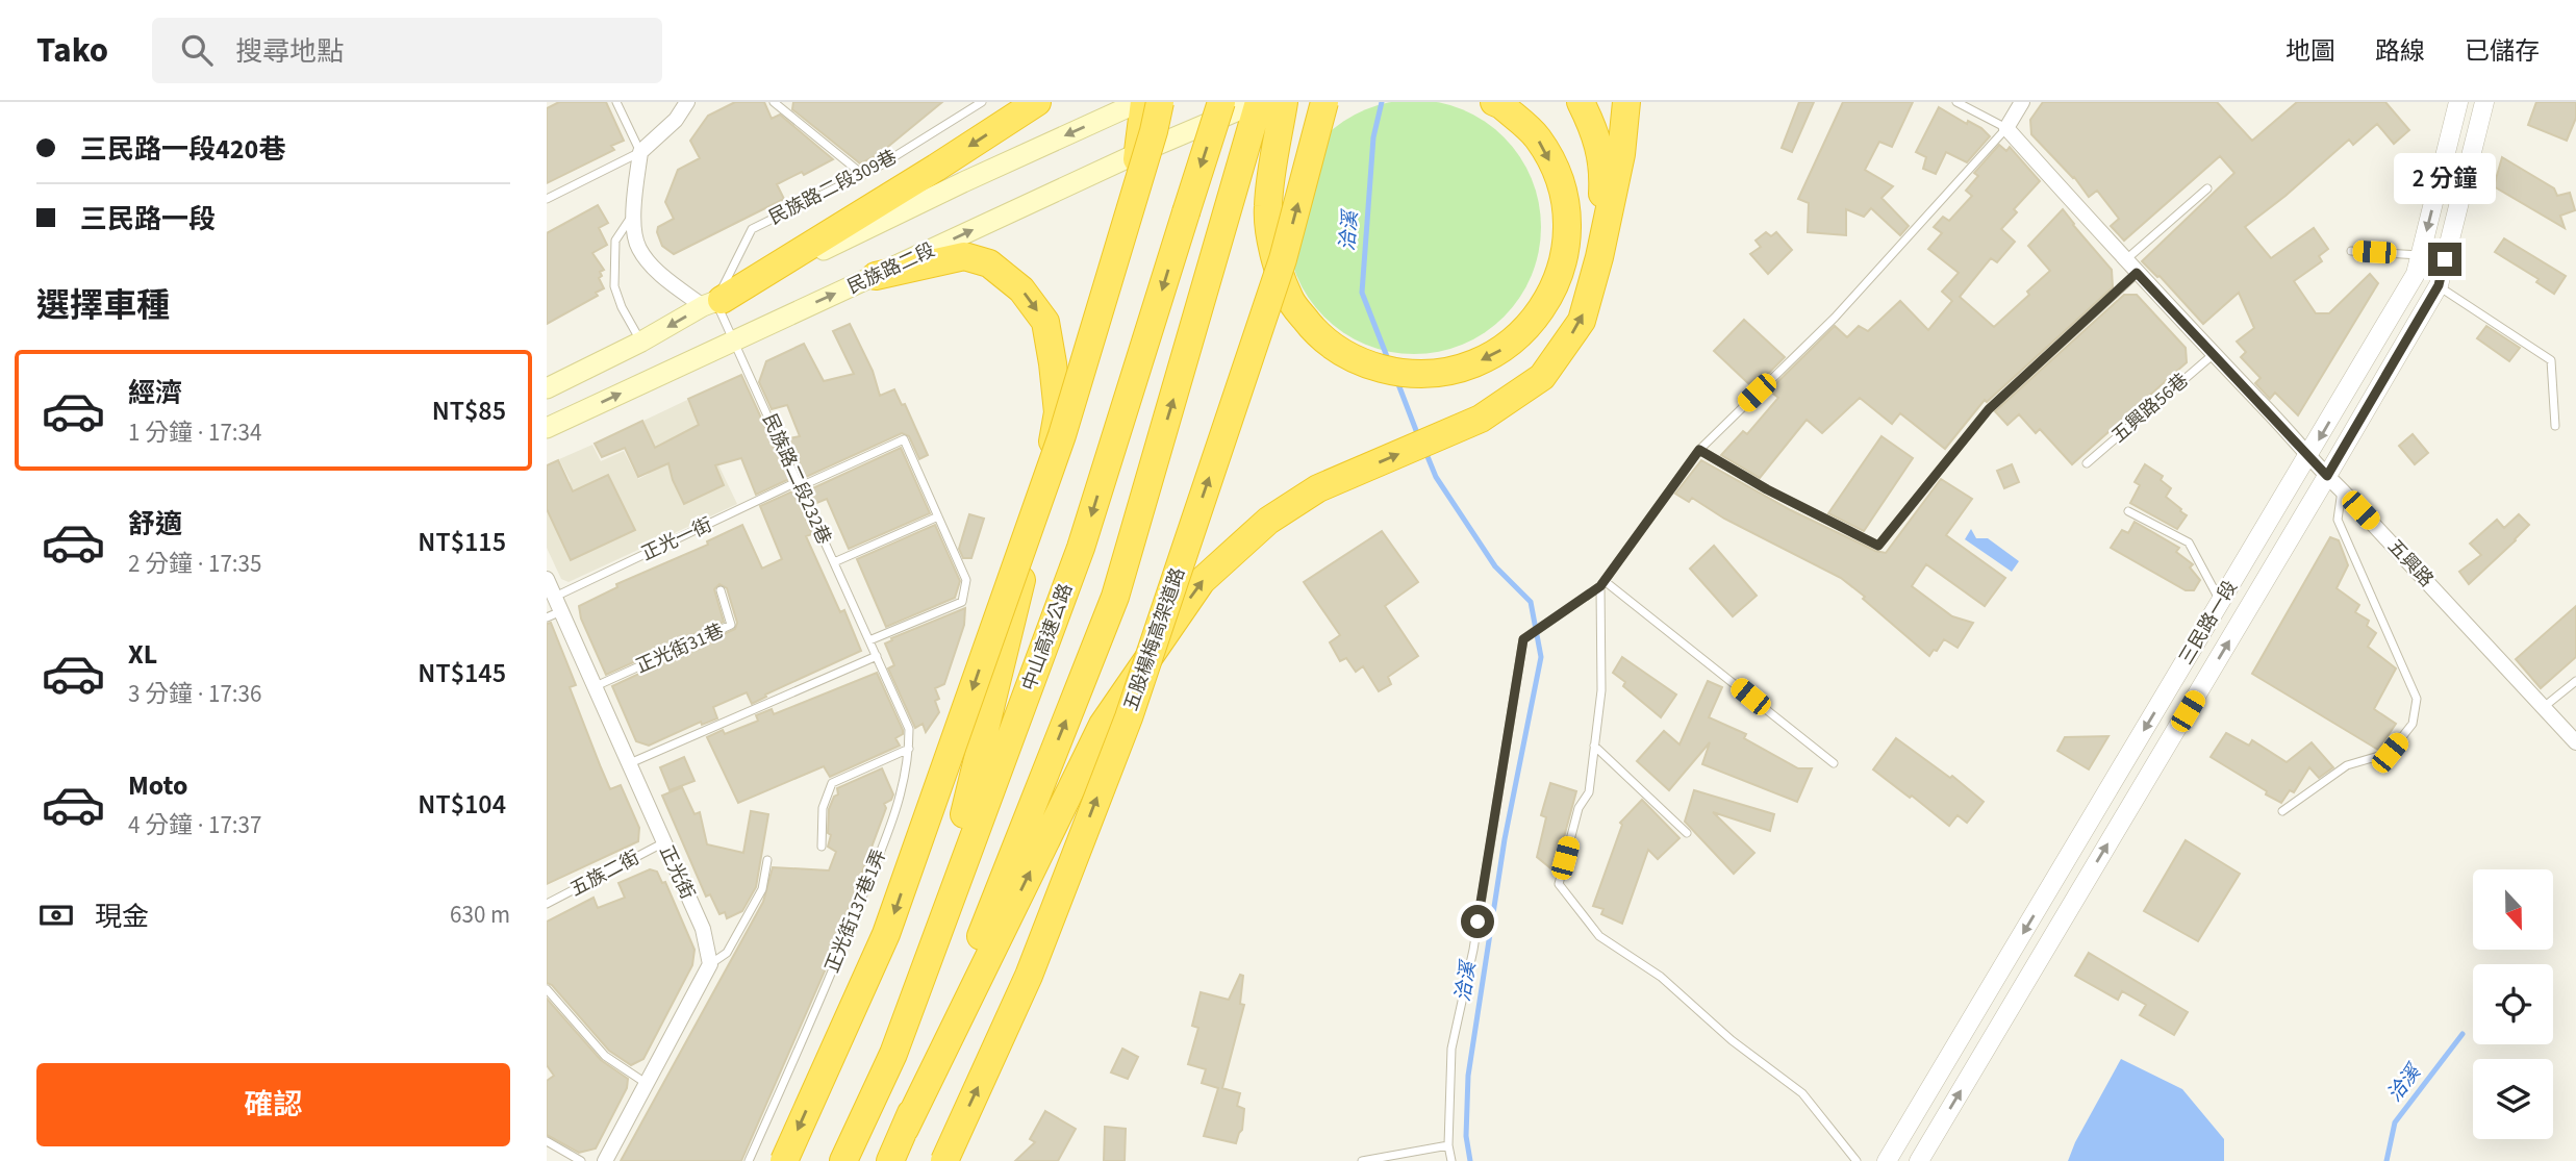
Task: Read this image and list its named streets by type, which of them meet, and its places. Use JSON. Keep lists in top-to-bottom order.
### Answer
{
  "streets": {
    "highway": ["中山高速公路", "五股楊梅高架道路"],
    "main road": ["民族路二段"],
    "street": ["五興路", "三民路一段", "正光街"],
    "lane": [
      "民族路二段309巷",
      "五興路56巷",
      "民族路二段232巷",
      "正光一街",
      "正光街31巷",
      "五族二街",
      "正光街137巷1弄"
    ]
  },
  "crossings": [
    ["民族路二段309巷", "民族路二段232巷"],
    ["民族路二段", "民族路二段232巷"],
    ["民族路二段", "中山高速公路"],
    ["五興路56巷", "五興路"],
    ["民族路二段232巷", "正光一街"],
    ["民族路二段232巷", "正光街137巷1弄"],
    ["正光一街", "正光街"],
    ["五興路", "三民路一段"],
    ["正光街31巷", "正光街"],
    ["正光街", "五族二街"]
  ],
  "water": ["洽溪"],
  "north": "bottom",
  "page": {
    "header": "Tako",
    "search": "搜尋地點",
    "nav": ["地圖", "路線", "已儲存"],
    "banner": ["三民路一段420巷", "三民路一段"],
    "bubble": "2 分鐘",
    "heading": "選擇車種",
    "list": [
      {
        "name": "經濟",
        "note": "1 分鐘 · 17:34",
        "value": "NT$85"
      },
      {
        "name": "舒適",
        "note": "2 分鐘 · 17:35",
        "value": "NT$115"
      },
      {
        "name": "XL",
        "note": "3 分鐘 · 17:36",
        "value": "NT$145"
      },
      {
        "name": "Moto",
        "note": "4 分鐘 · 17:37",
        "value": "NT$104"
      }
    ],
    "pay": ["現金", "630 m"],
    "buttons": "確認"
  }
}
